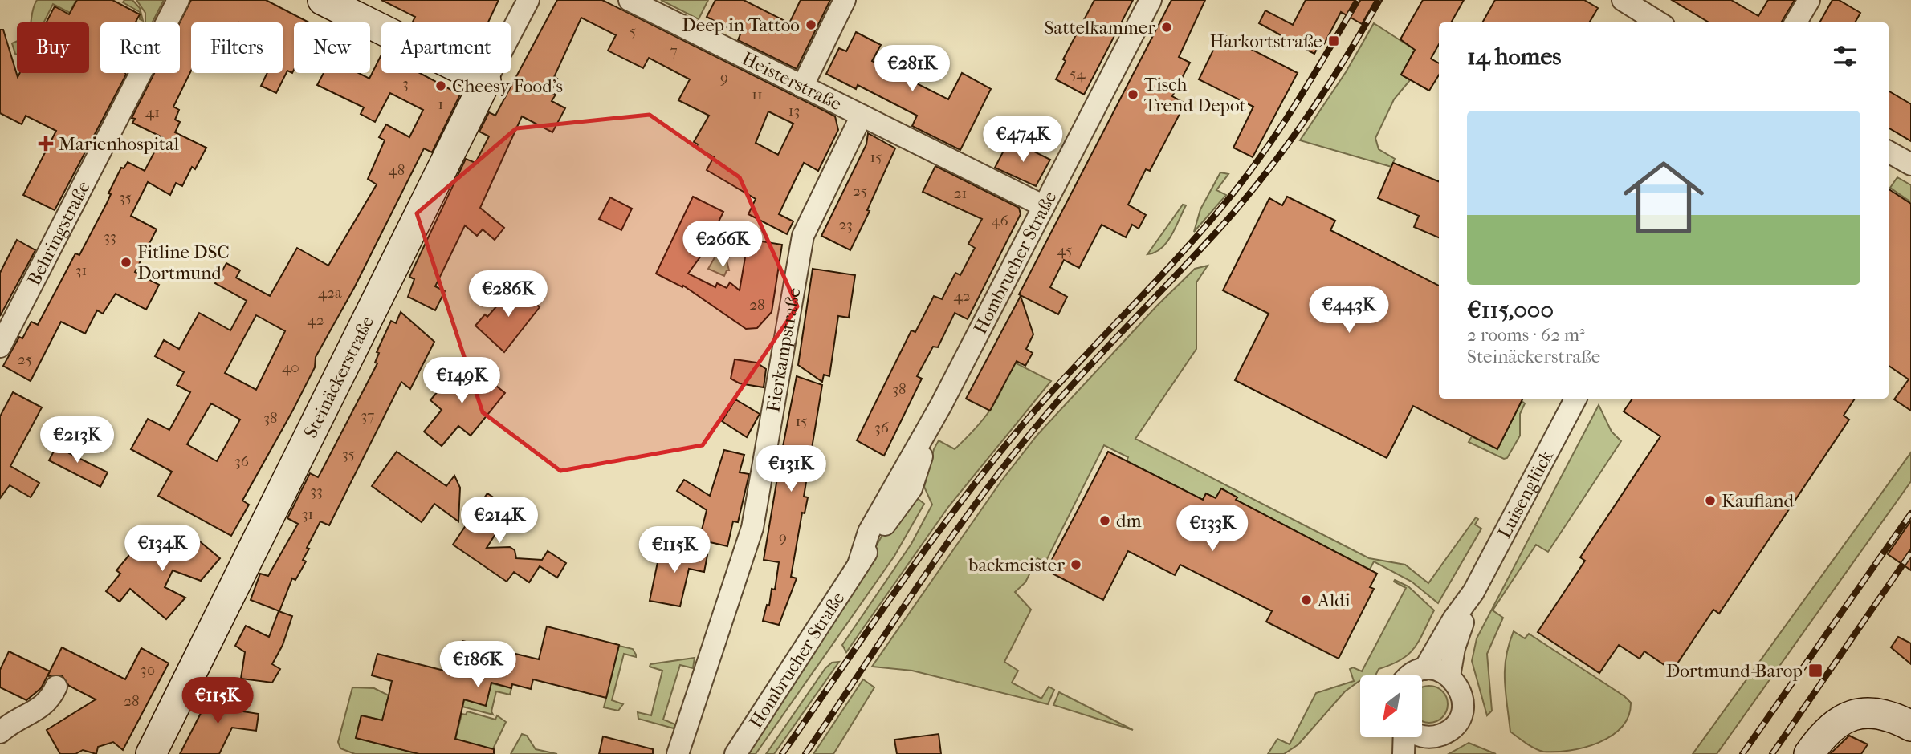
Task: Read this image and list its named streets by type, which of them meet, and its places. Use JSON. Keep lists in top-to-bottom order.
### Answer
{
  "streets": {
    "street": [
      "Heisterstraße",
      "Behringstraße",
      "Hombrucher Straße",
      "Eierkampstraße",
      "Steinäckerstraße",
      "Luisenglück"
    ]
  },
  "crossings": [
    ["Heisterstraße", "Hombrucher Straße"],
    ["Heisterstraße", "Eierkampstraße"]
  ],
  "places": {
    "other": [
      "Deep in Tattoo",
      "Sattelkammer",
      "Cheesy Food's",
      "Tisch Trend Depot",
      "Fitline DSC Dortmund",
      "Kaufland",
      "dm",
      "backmeister",
      "Aldi"
    ],
    "transit": ["Harkortstraße", "Dortmund-Barop"],
    "health": ["Marienhospital"]
  },
  "house_numbers": [
    "5",
    "7",
    "54",
    "9",
    "3",
    "11",
    "1",
    "13",
    "41",
    "15",
    "48",
    "25",
    "21",
    "35",
    "46",
    "23",
    "33",
    "45",
    "31",
    "42a",
    "42",
    "28",
    "42",
    "25",
    "40",
    "38",
    "37",
    "38",
    "15",
    "36",
    "35",
    "36",
    "33",
    "31",
    "9",
    "30",
    "28"
  ],
  "north": "bottom left",
  "page": {
    "chip": [
      "Buy",
      "Rent",
      "Filters",
      "New",
      "Apartment"
    ],
    "heading": "14 homes",
    "price": [
      "€281K",
      "€474K",
      "€266K",
      "€286K",
      "€443K",
      "€149K",
      "€213K",
      "€131K",
      "€214K",
      "€133K",
      "€134K",
      "€115K",
      "€186K",
      "€115K"
    ],
    "list": [
      {
        "name": "€115,000",
        "note": "2 rooms · 62 m² · Steinäckerstraße"
      }
    ]
  }
}
